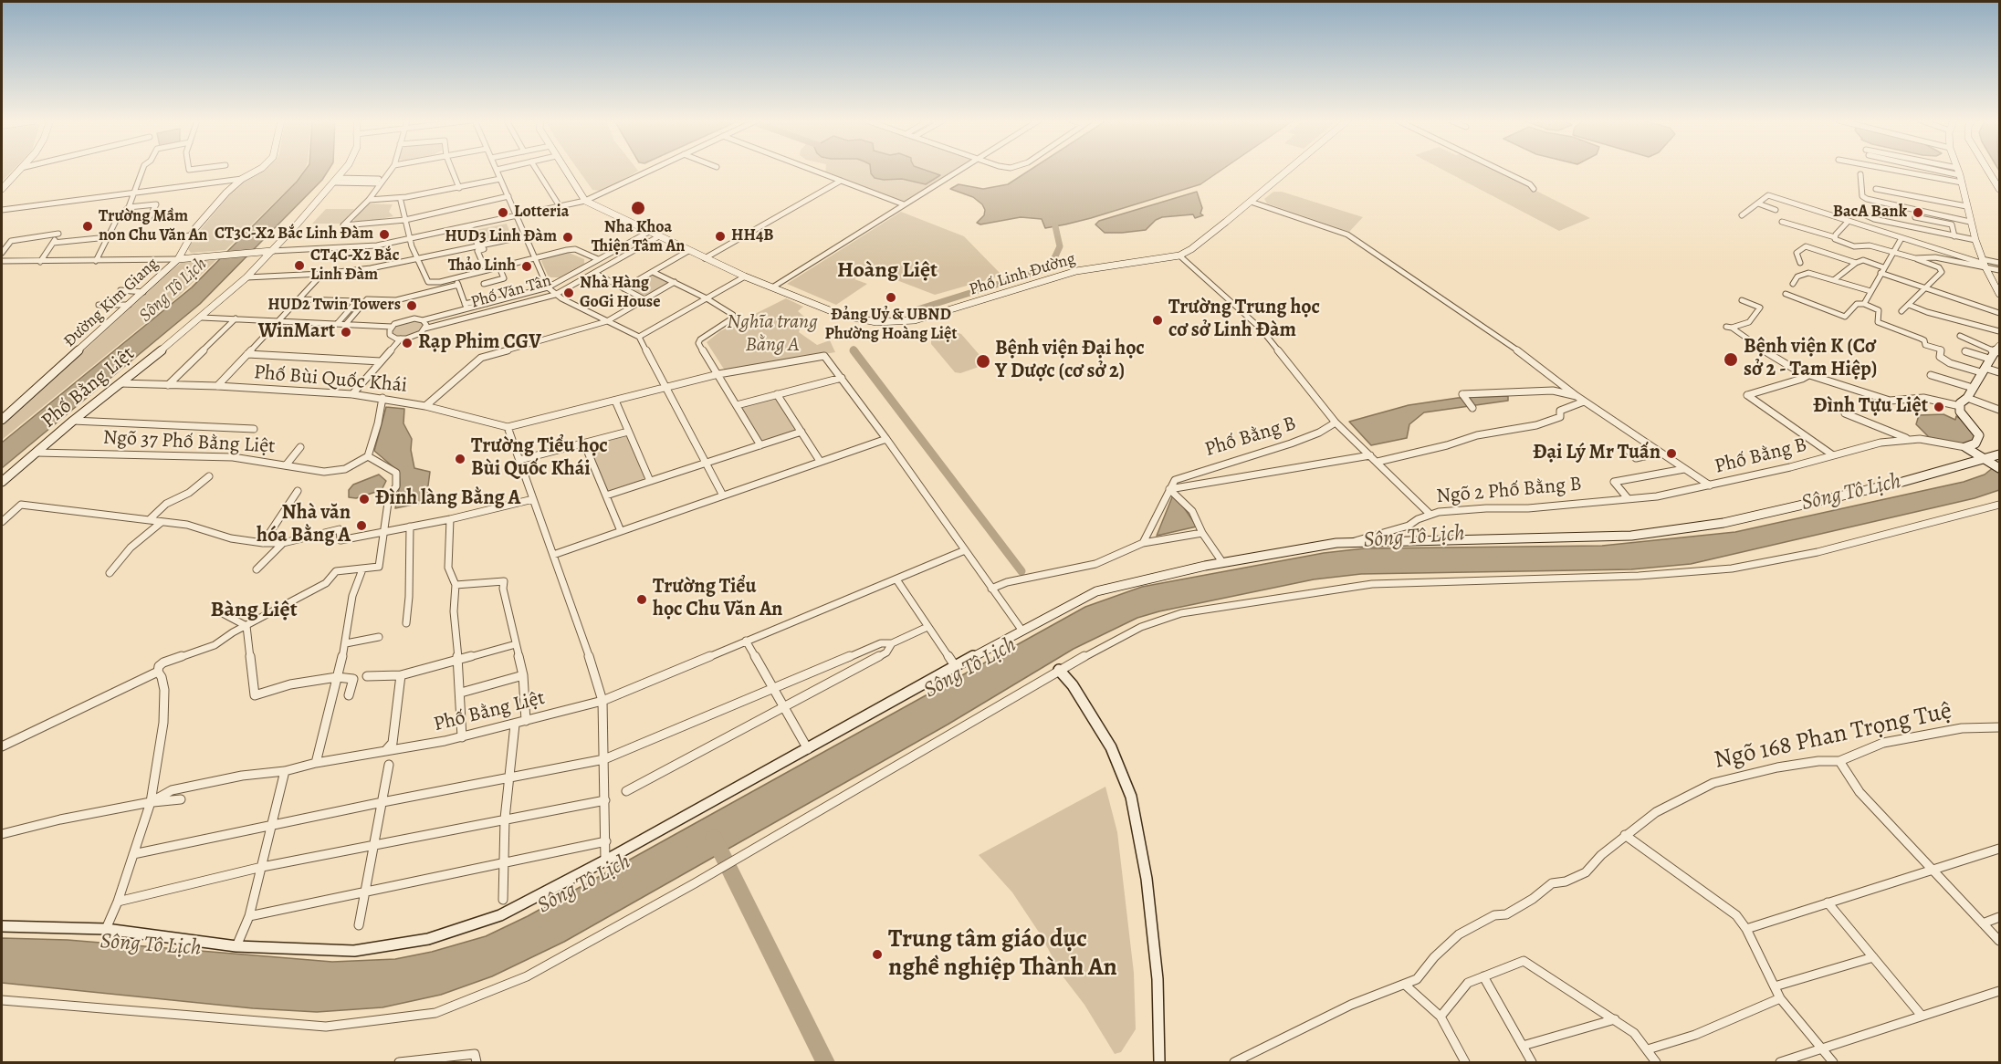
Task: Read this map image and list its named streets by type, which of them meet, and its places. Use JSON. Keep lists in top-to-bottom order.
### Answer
{
  "streets": {
    "street": [
      "Phố Linh Đường",
      "Phố Văn Tân",
      "Đường Kim Giang",
      "Phố Bùi Quốc Khái",
      "Phố Bằng Liệt",
      "Phố Bằng B",
      "Ngõ 37 Phố Bằng Liệt",
      "Ngõ 2 Phố Bằng B",
      "Ngõ 168 Phan Trọng Tuệ"
    ]
  },
  "crossings": [
    ["Phố Linh Đường", "Phố Văn Tân"],
    ["Phố Linh Đường", "Phố Bằng B"],
    ["Phố Văn Tân", "Phố Bằng Liệt"],
    ["Phố Bùi Quốc Khái", "Phố Bằng Liệt"],
    ["Phố Bằng Liệt", "Ngõ 37 Phố Bằng Liệt"],
    ["Phố Bằng B", "Ngõ 2 Phố Bằng B"]
  ],
  "districts": ["Hoàng Liệt", "Bàng Liệt"],
  "water": ["Sông Tô Lịch"],
  "parks": ["Nghĩa trang Bằng A"],
  "places": [
    "Nha Khoa Thiện Tâm An",
    "Lotteria",
    "BacA Bank",
    "Trường Mầm non Chu Văn An",
    "CT3C-X2 Bắc Linh Đàm",
    "HH4B",
    "HUD3 Linh Đàm",
    "CT4C-X2 Bắc Linh Đàm",
    "Thảo Linh",
    "Nhà Hàng GoGi House",
    "Đảng Uỷ & UBND Phường Hoàng Liệt",
    "HUD2 Twin Towers",
    "Trường Trung học cơ sở Linh Đàm",
    "WinMart",
    "Rạp Phim CGV",
    "Bệnh viện K (Cơ sở 2 - Tam Hiệp)",
    "Bệnh viện Đại học Y Dược (cơ sở 2)",
    "Đình Tựu Liệt",
    "Đại Lý Mr Tuấn",
    "Trường Tiểu học Bùi Quốc Khái",
    "Đình làng Bằng A",
    "Nhà văn hóa Bằng A",
    "Trường Tiểu học Chu Văn An",
    "Trung tâm giáo dục nghề nghiệp Thành An"
  ]
}
